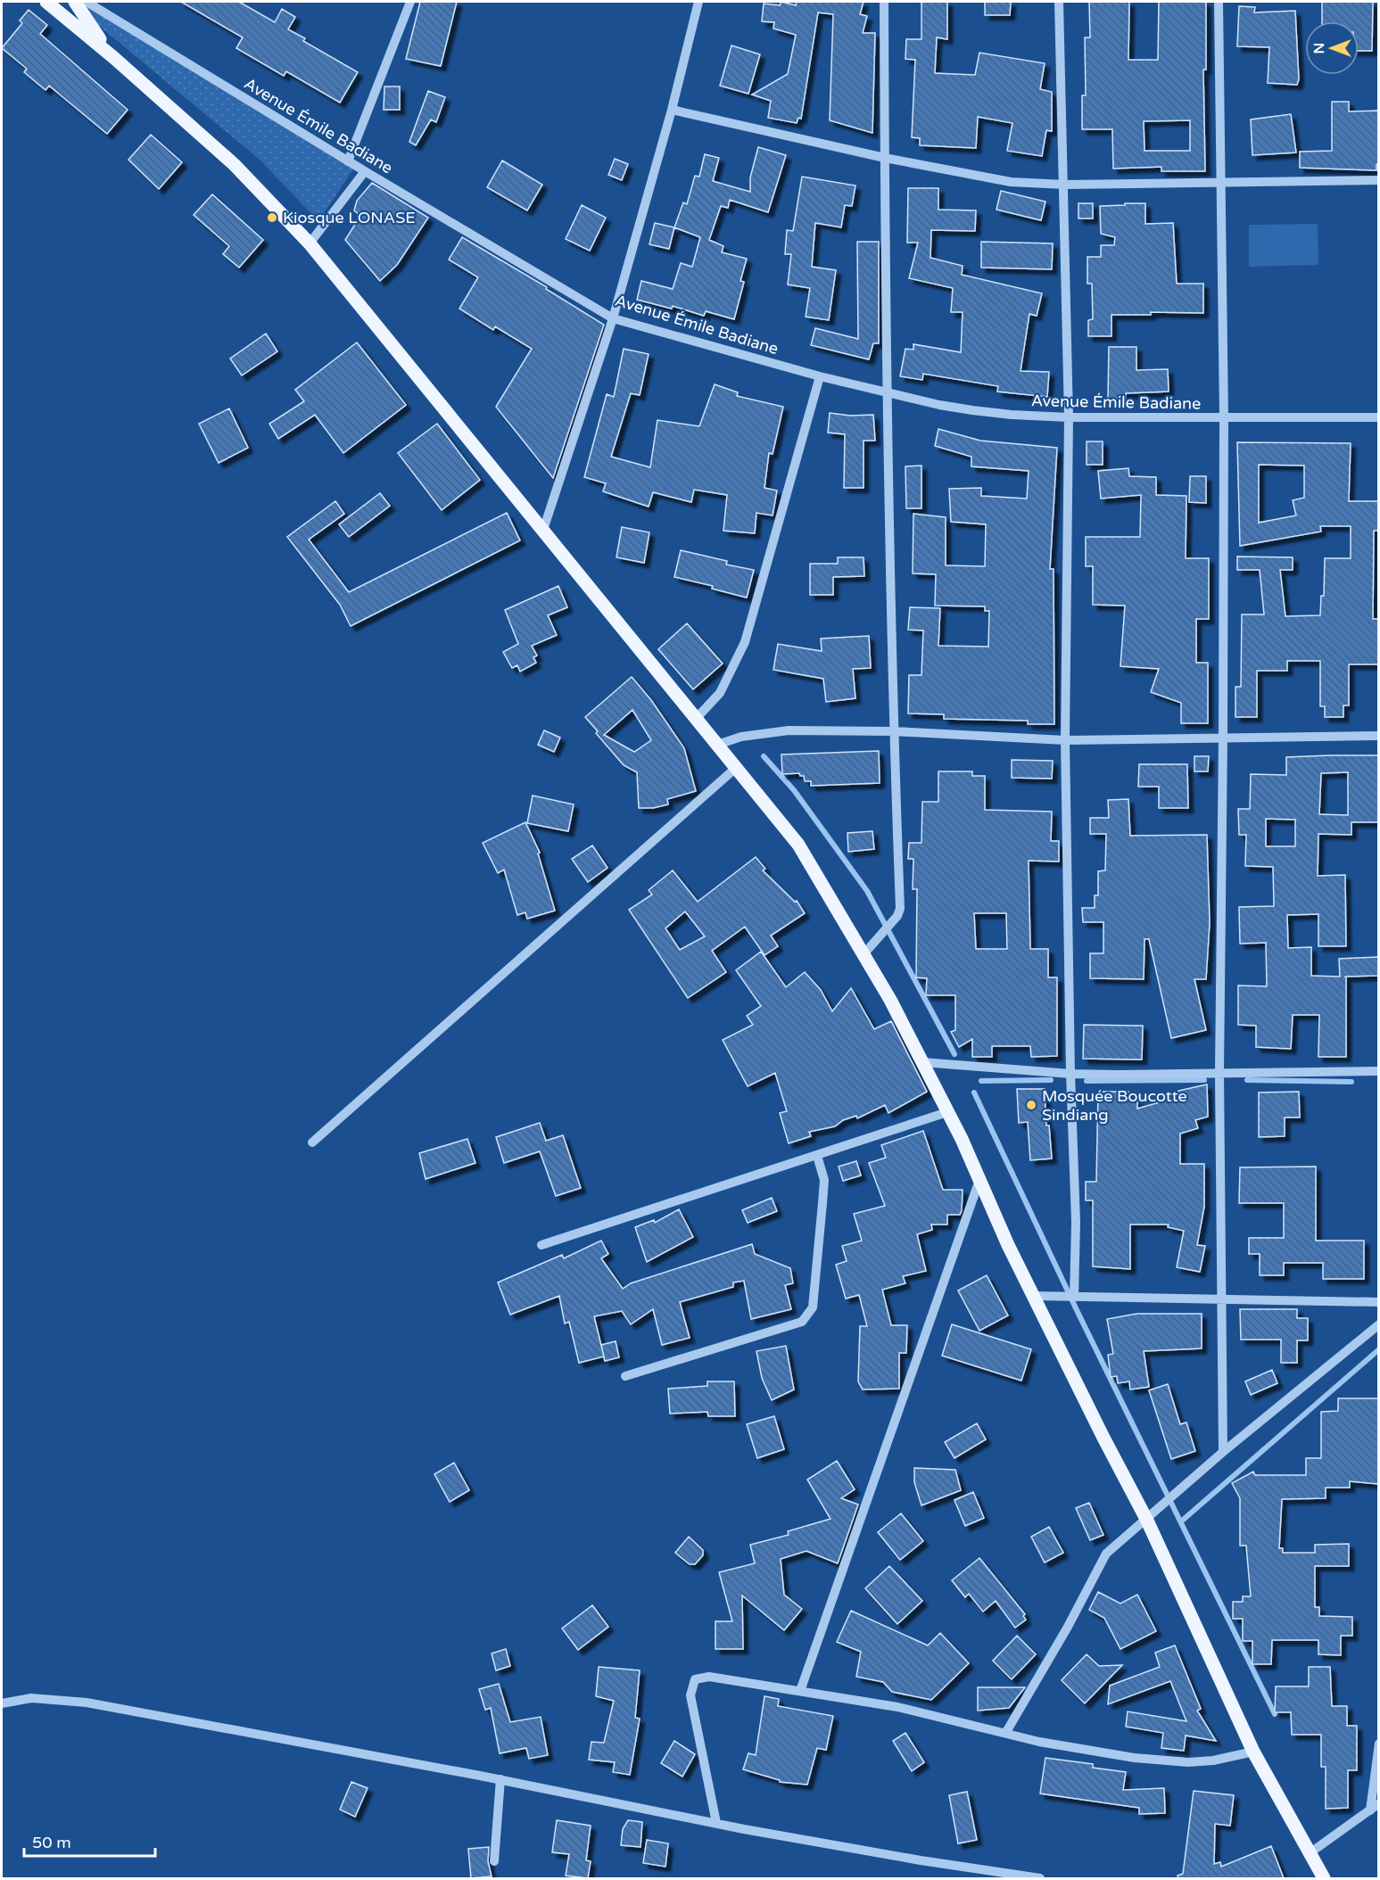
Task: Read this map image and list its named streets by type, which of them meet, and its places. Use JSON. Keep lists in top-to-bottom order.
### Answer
{
  "streets": {
    "street": ["Avenue Émile Badiane"]
  },
  "places": ["Kiosque LONASE", "Mosquée Boucotte Sindiang"],
  "scale_bar": "50 m",
  "north": "left"
}
